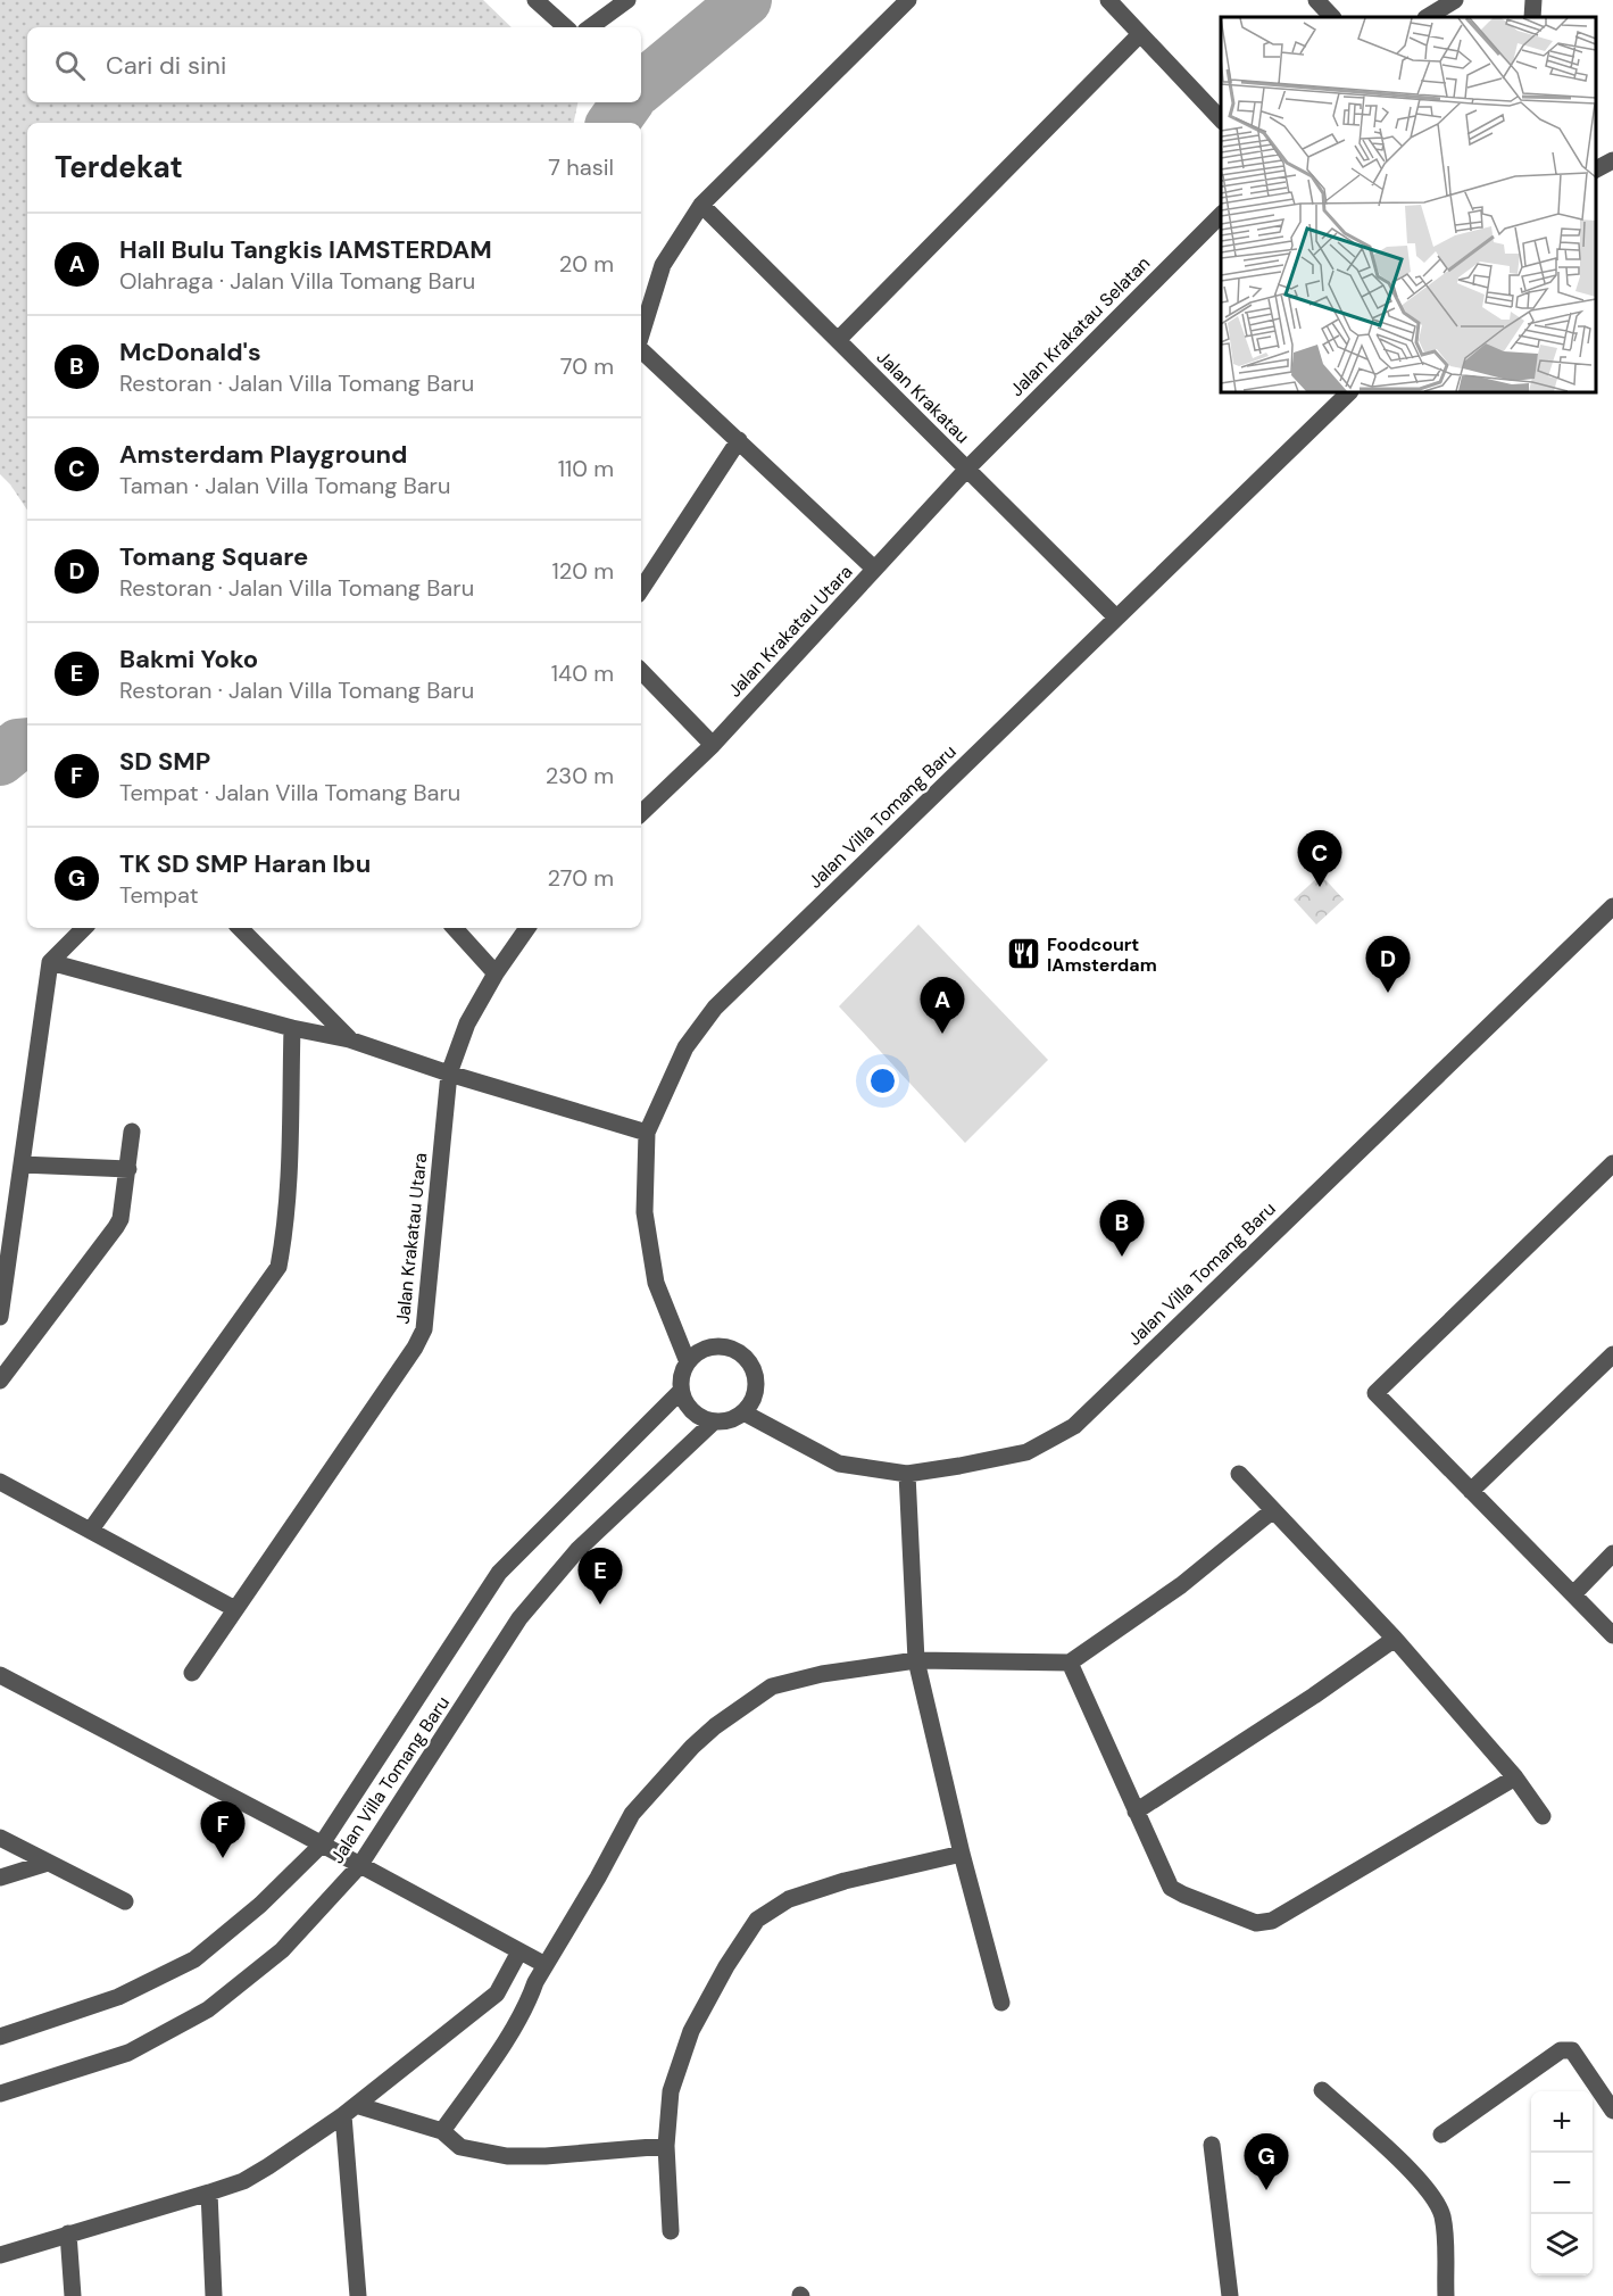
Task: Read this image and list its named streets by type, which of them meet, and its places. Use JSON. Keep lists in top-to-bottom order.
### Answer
{
  "streets": {
    "street": [
      "Jalan Krakatau Selatan",
      "Jalan Krakatau",
      "Jalan Krakatau Utara",
      "Jalan Villa Tomang Baru"
    ]
  },
  "crossings": [
    ["Jalan Krakatau Selatan", "Jalan Krakatau"],
    ["Jalan Krakatau Selatan", "Jalan Krakatau Utara"],
    ["Jalan Krakatau", "Jalan Krakatau Utara"],
    ["Jalan Krakatau", "Jalan Villa Tomang Baru"]
  ],
  "places": {
    "restaurant": ["Foodcourt IAmsterdam"]
  },
  "page": {
    "search": "Cari di sini",
    "heading": ["Terdekat", "7 hasil"],
    "list": [
      {
        "mark": "A",
        "name": "Hall Bulu Tangkis IAMSTERDAM",
        "note": "Olahraga · Jalan Villa Tomang Baru",
        "value": "20 m"
      },
      {
        "mark": "B",
        "name": "McDonald's",
        "note": "Restoran · Jalan Villa Tomang Baru",
        "value": "70 m"
      },
      {
        "mark": "C",
        "name": "Amsterdam Playground",
        "note": "Taman · Jalan Villa Tomang Baru",
        "value": "110 m"
      },
      {
        "mark": "D",
        "name": "Tomang Square",
        "note": "Restoran · Jalan Villa Tomang Baru",
        "value": "120 m"
      },
      {
        "mark": "E",
        "name": "Bakmi Yoko",
        "note": "Restoran · Jalan Villa Tomang Baru",
        "value": "140 m"
      },
      {
        "mark": "F",
        "name": "SD SMP",
        "note": "Tempat · Jalan Villa Tomang Baru",
        "value": "230 m"
      },
      {
        "mark": "G",
        "name": "TK SD SMP Haran Ibu",
        "note": "Tempat",
        "value": "270 m"
      }
    ],
    "pins": [
      "C",
      "D",
      "A",
      "B",
      "E",
      "F",
      "G"
    ],
    "map_buttons": ["+", "−"]
  }
}
